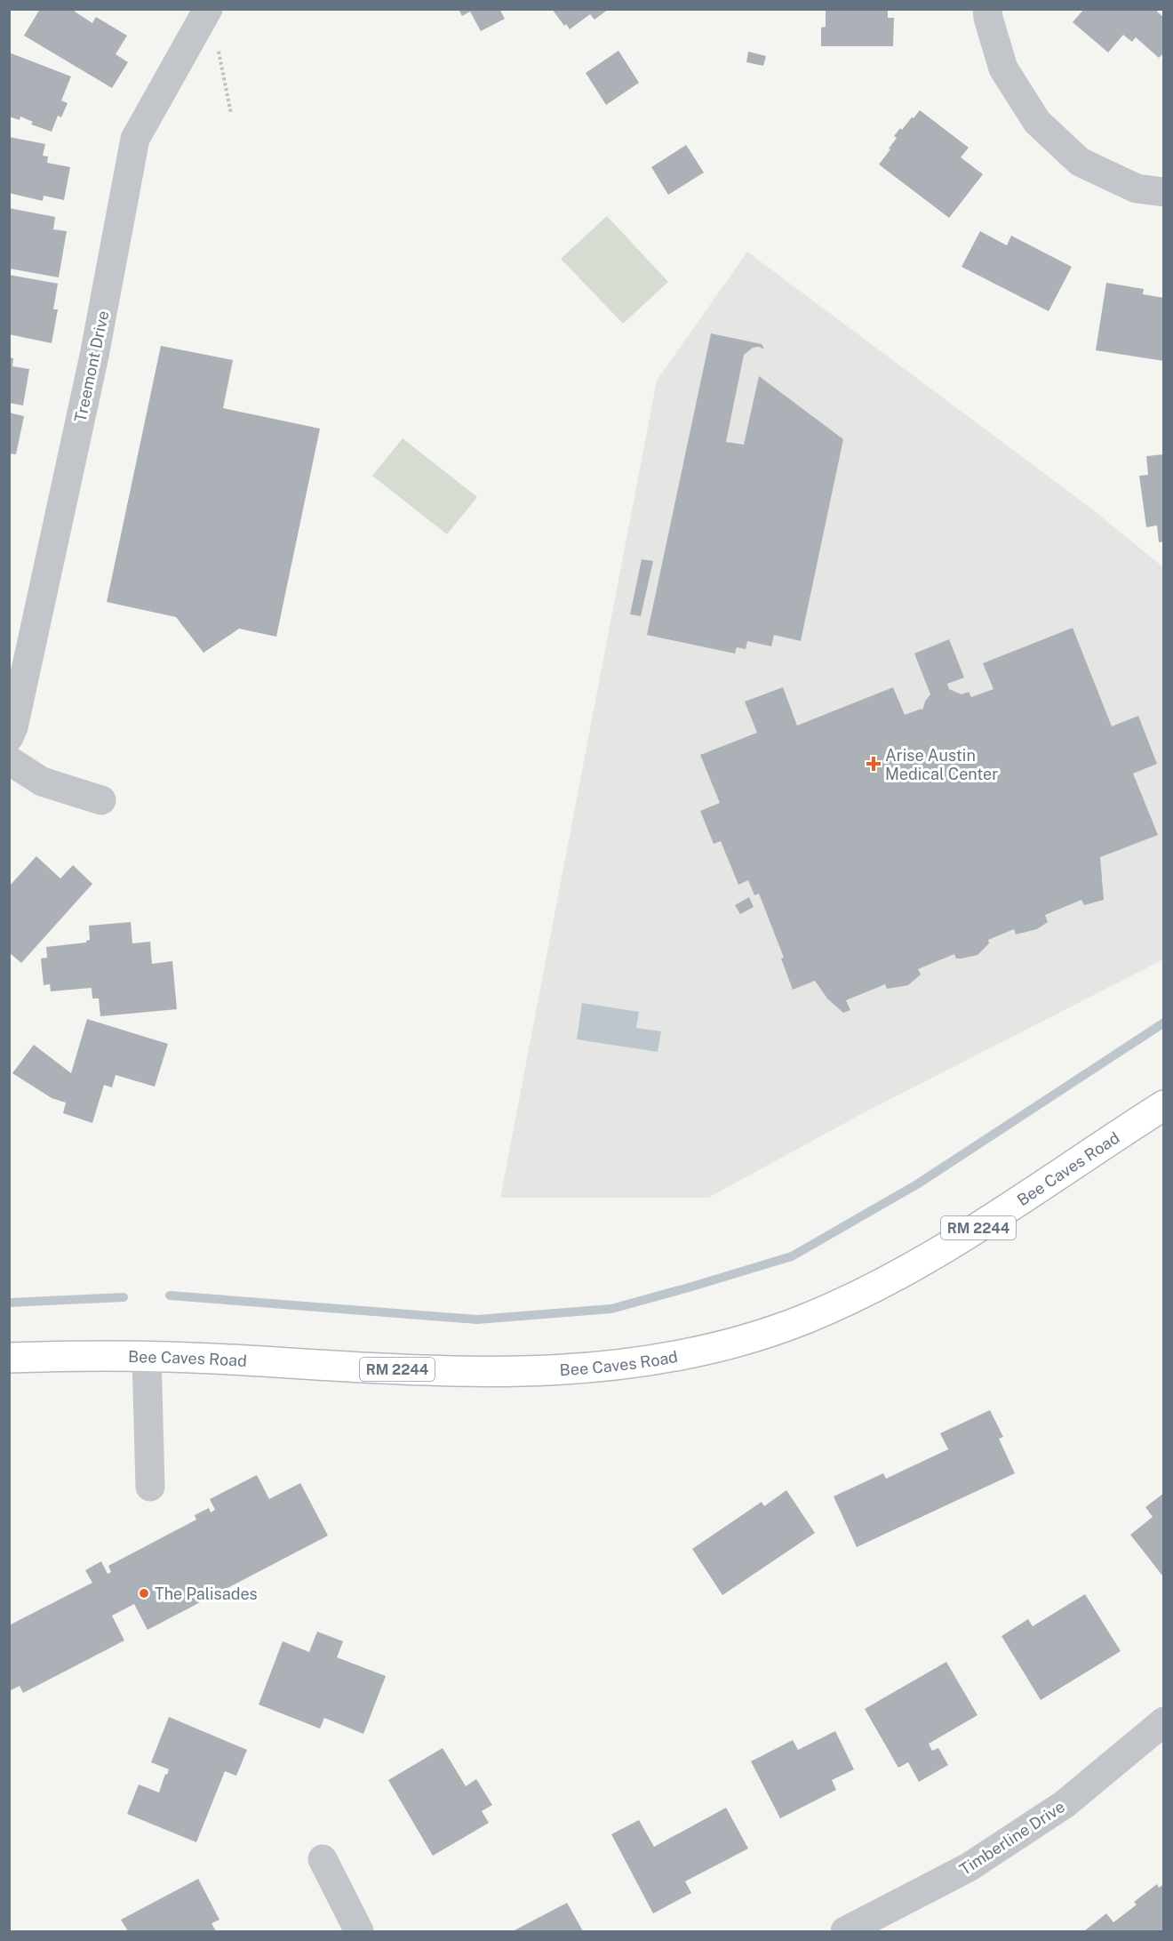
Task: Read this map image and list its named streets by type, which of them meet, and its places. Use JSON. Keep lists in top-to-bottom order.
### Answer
{
  "streets": {
    "main road": ["Bee Caves Road", "RM 2244"],
    "street": ["Treemont Drive", "Timberline Drive"]
  },
  "places": {
    "health": ["Arise Austin Medical Center"],
    "other": ["The Palisades"]
  }
}
